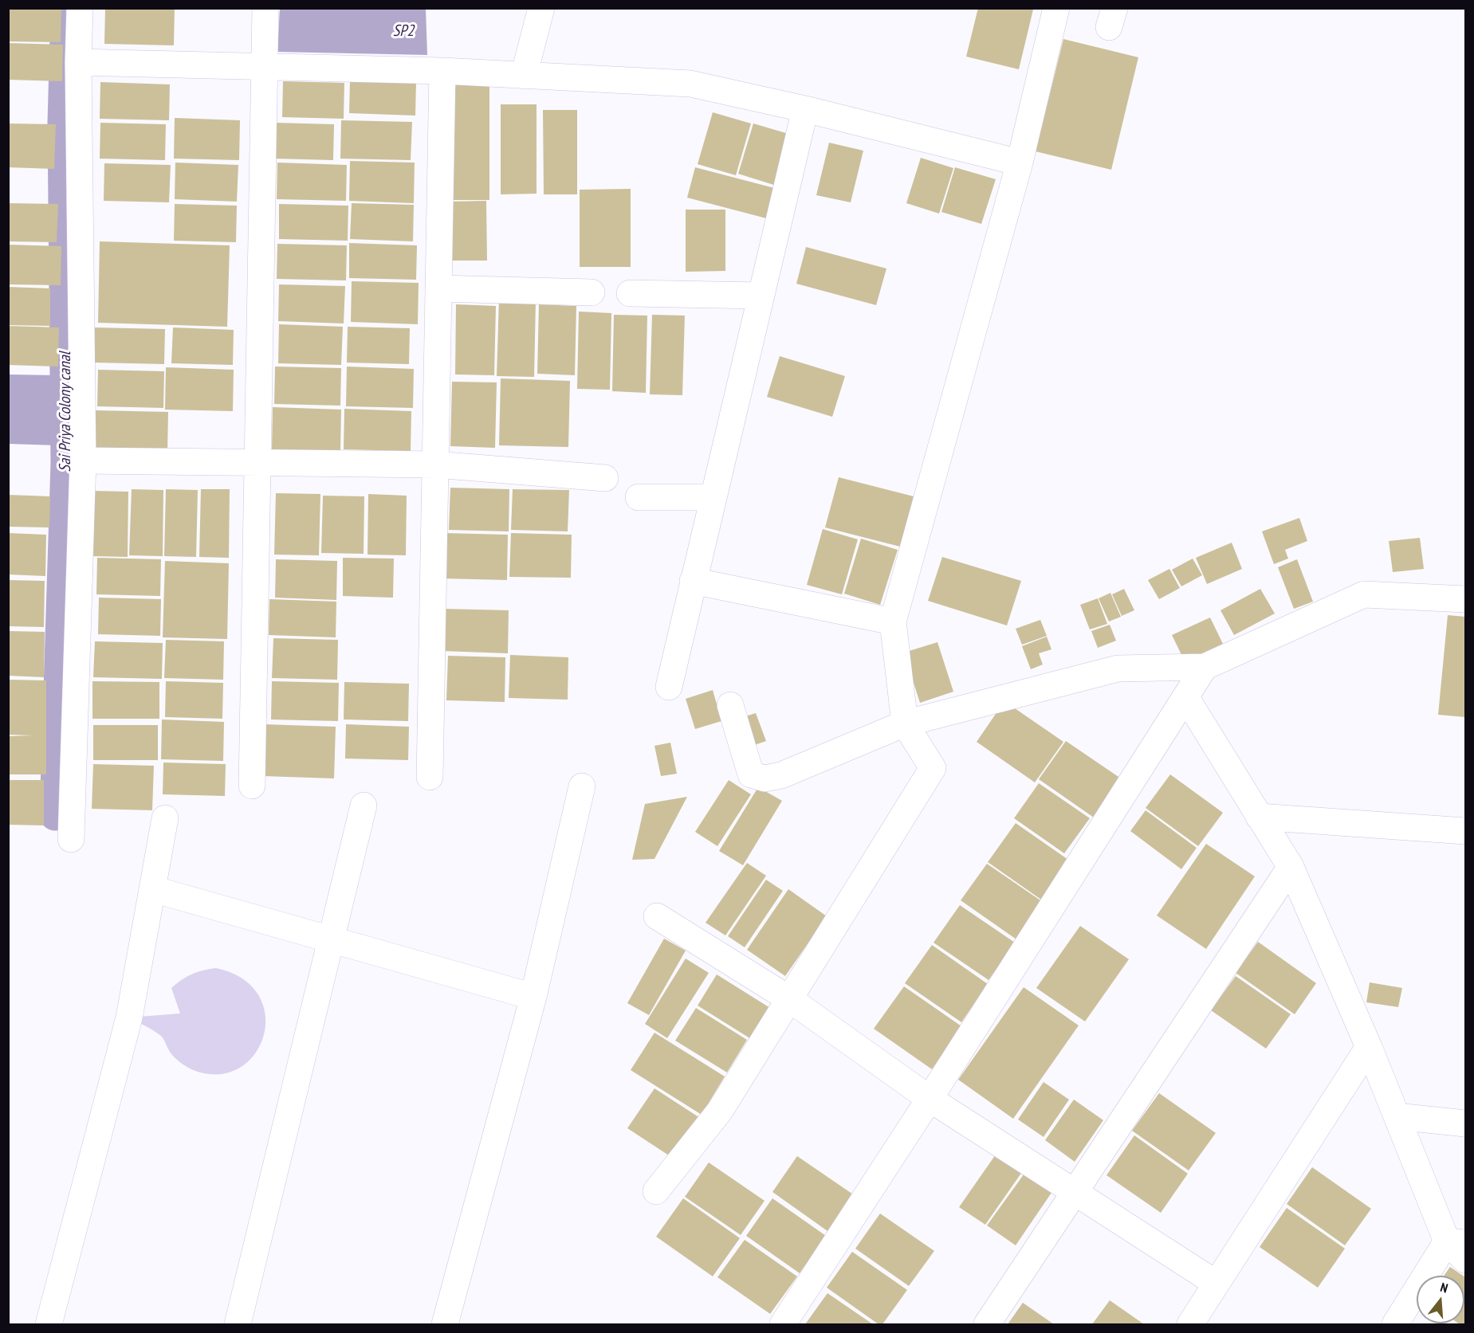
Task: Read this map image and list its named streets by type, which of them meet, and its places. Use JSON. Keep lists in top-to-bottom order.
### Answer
{
  "water": ["SP2", "Sai Priya Colony canal"],
  "north": "top"
}
